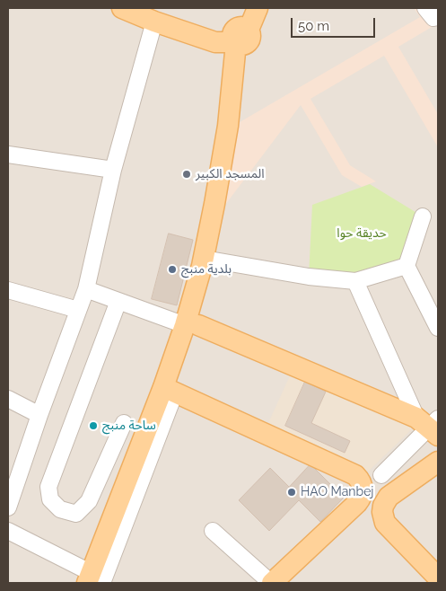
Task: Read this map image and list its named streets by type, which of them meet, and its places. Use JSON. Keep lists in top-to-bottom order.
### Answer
{
  "parks": ["حديقة حوا"],
  "places": [
    "المسجد الكبير",
    "بلدية منبج",
    "ساحة منبج",
    "HAO Manbej"
  ],
  "scale_bar": "50 m"
}
